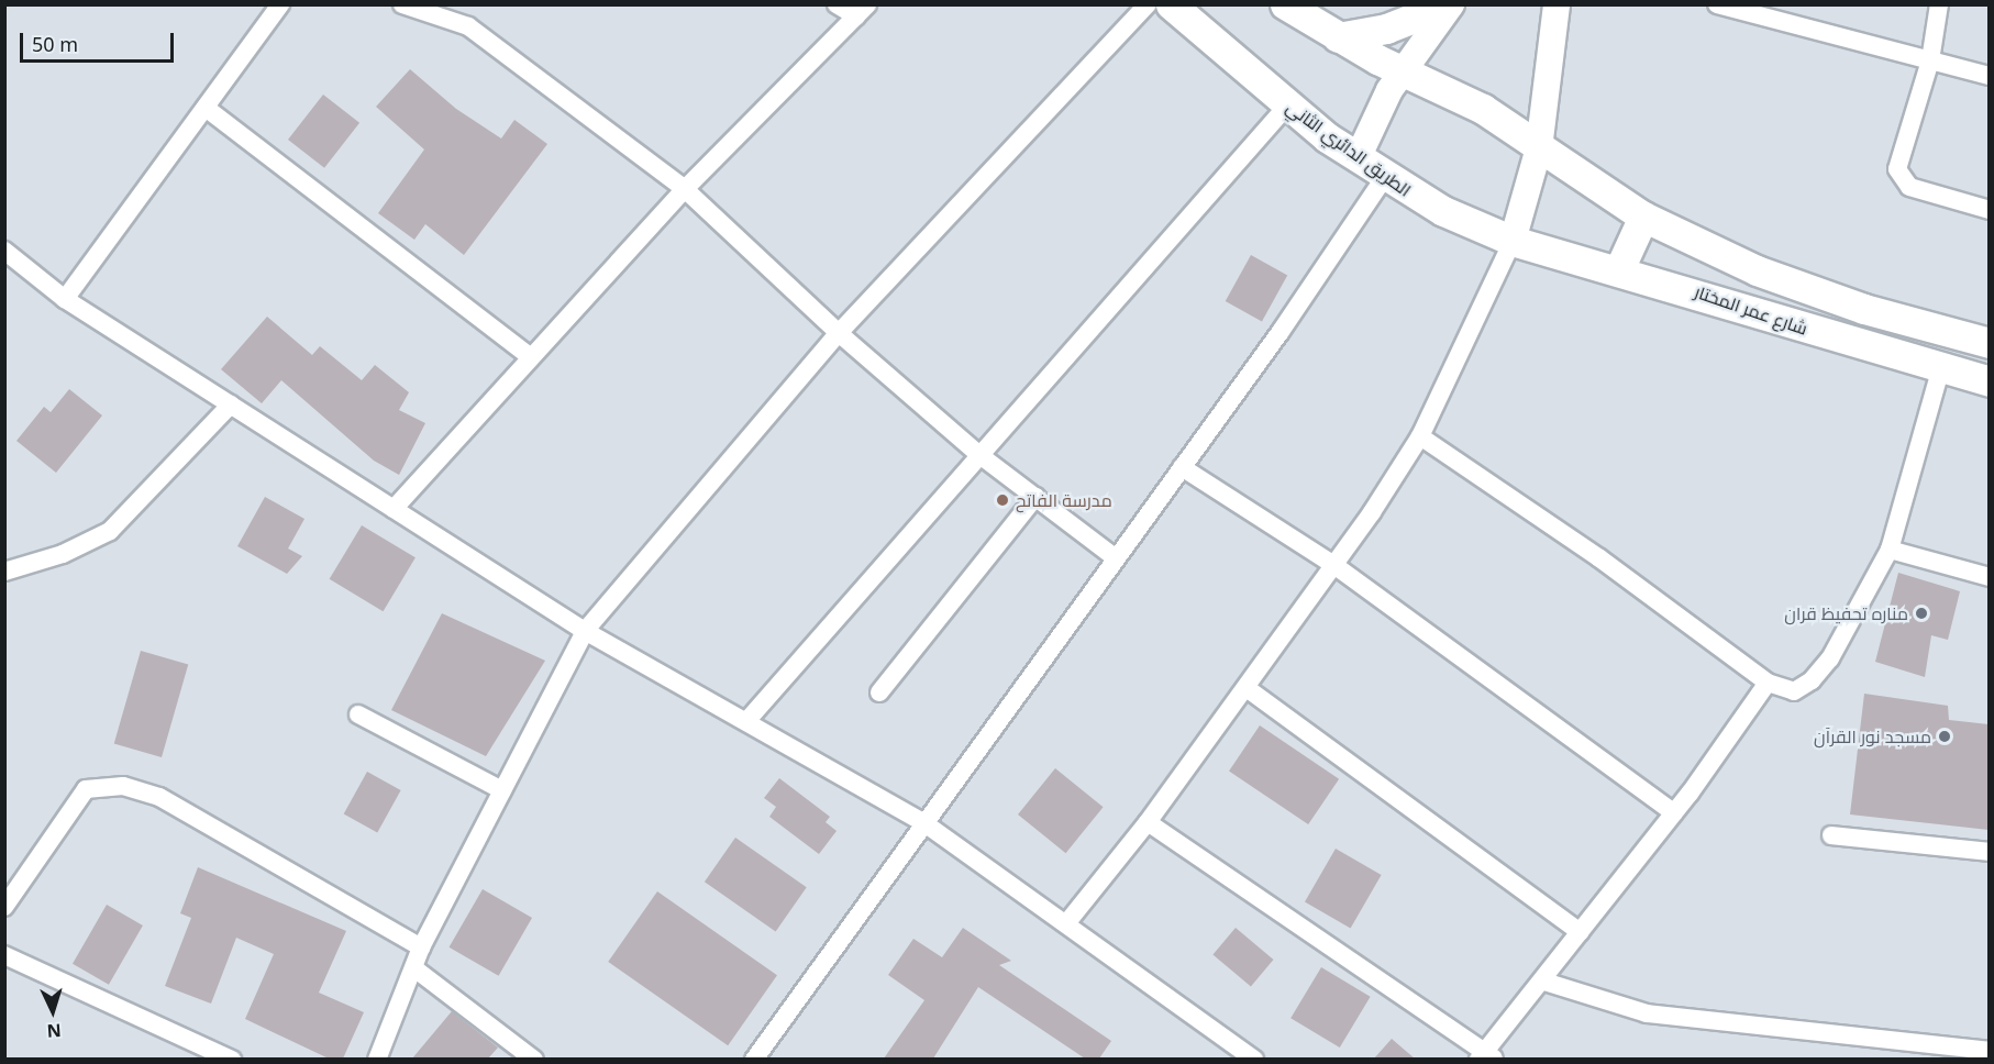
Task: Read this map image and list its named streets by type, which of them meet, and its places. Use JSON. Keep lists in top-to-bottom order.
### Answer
{
  "streets": {
    "main road": ["الطريق الدائري الثاني", "شارع عمر المختار"]
  },
  "crossings": [
    ["الطريق الدائري الثاني", "شارع عمر المختار"]
  ],
  "places": ["مدرسة الفاتح", "مناره تحفيظ قران", "مسجد نور القرآن"],
  "scale_bar": "50 m",
  "north": "bottom"
}
